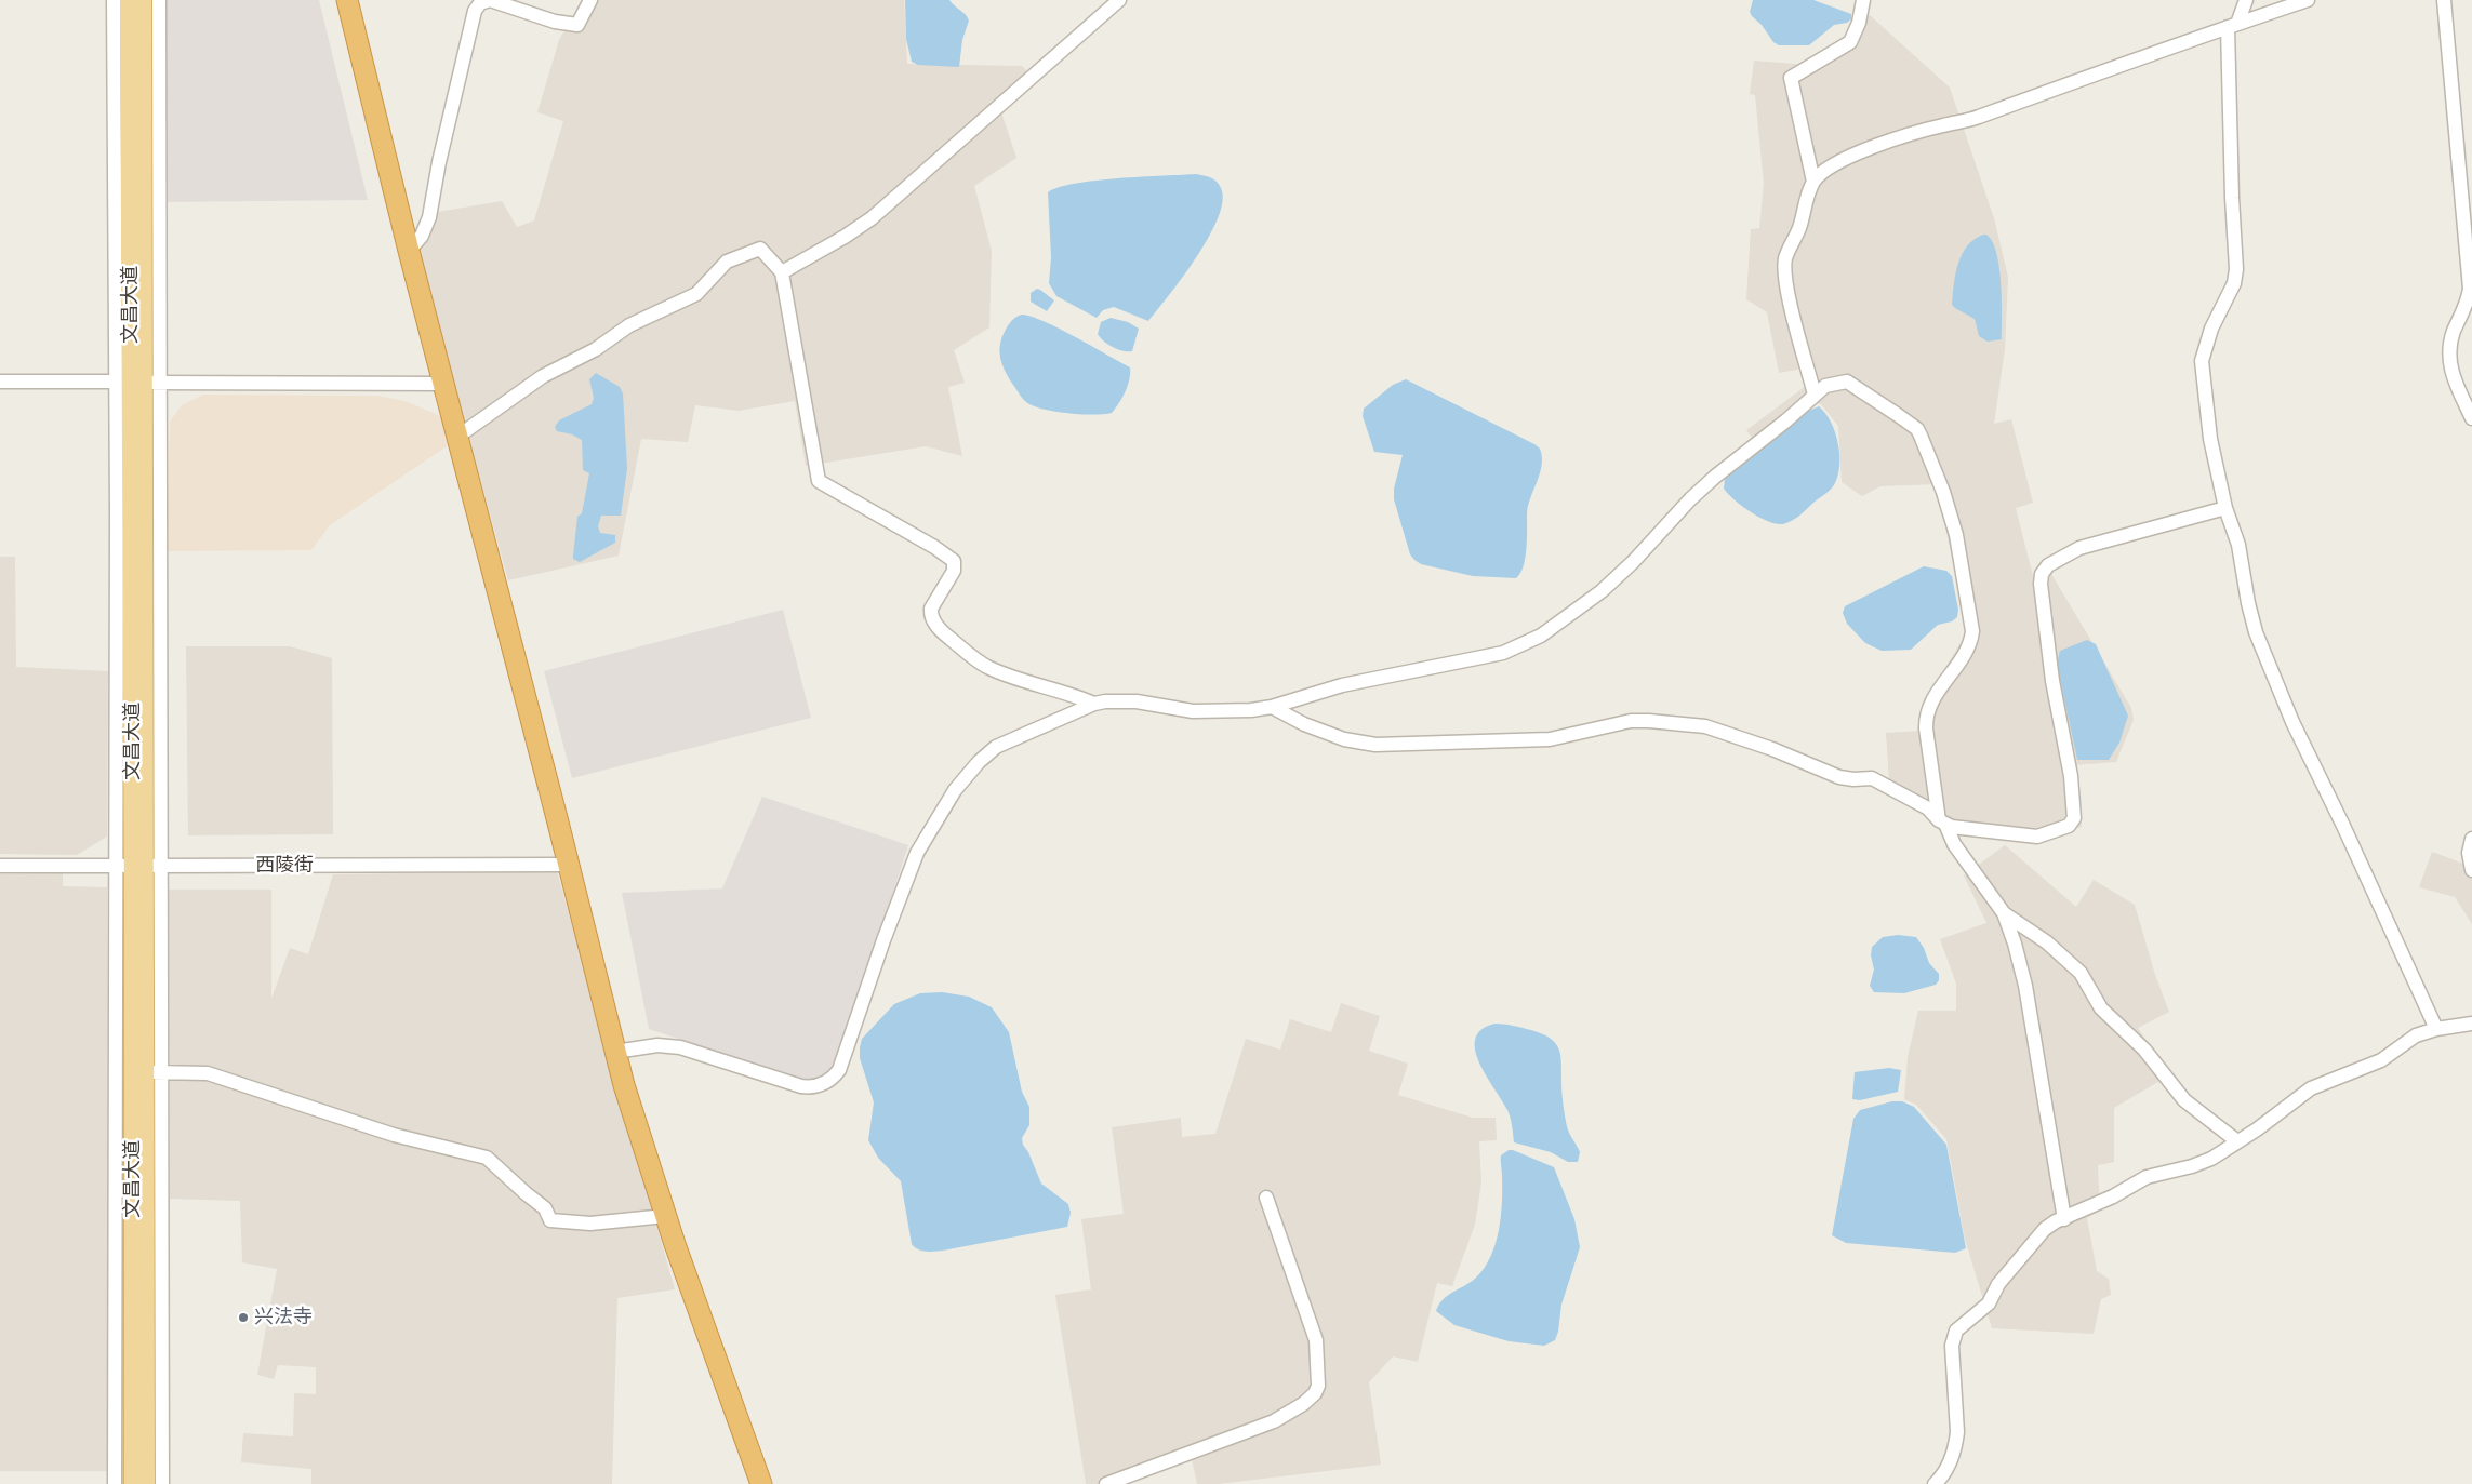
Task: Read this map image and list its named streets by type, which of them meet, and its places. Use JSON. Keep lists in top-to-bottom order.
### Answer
{
  "streets": {
    "main road": ["文昌大道"],
    "street": ["西陵街"]
  },
  "crossings": [
    ["文昌大道", "西陵街"]
  ],
  "places": ["兴法寺"]
}
